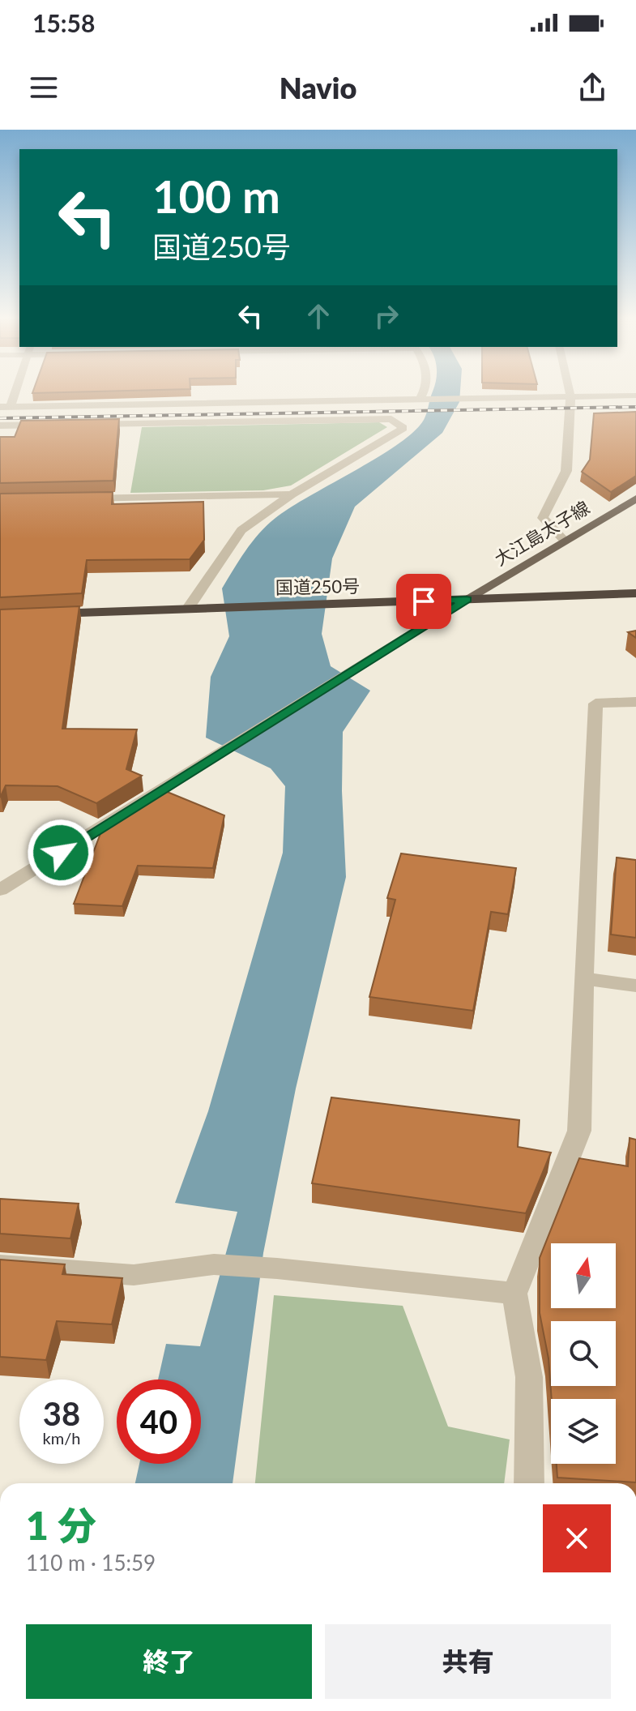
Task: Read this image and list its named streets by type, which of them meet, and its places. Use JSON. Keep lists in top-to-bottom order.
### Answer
{
  "streets": {
    "highway": ["国道250号"],
    "main road": ["大江島太子線"]
  },
  "crossings": [
    ["大江島太子線", "国道250号"]
  ],
  "north": "top",
  "page": {
    "status": "15:58",
    "header": "Navio",
    "turn": ["100 m", "国道250号"],
    "speed": "38 km/h",
    "limit": "40",
    "heading": ["1 分", "110 m · 15:59"],
    "buttons": ["終了", "共有"]
  }
}
